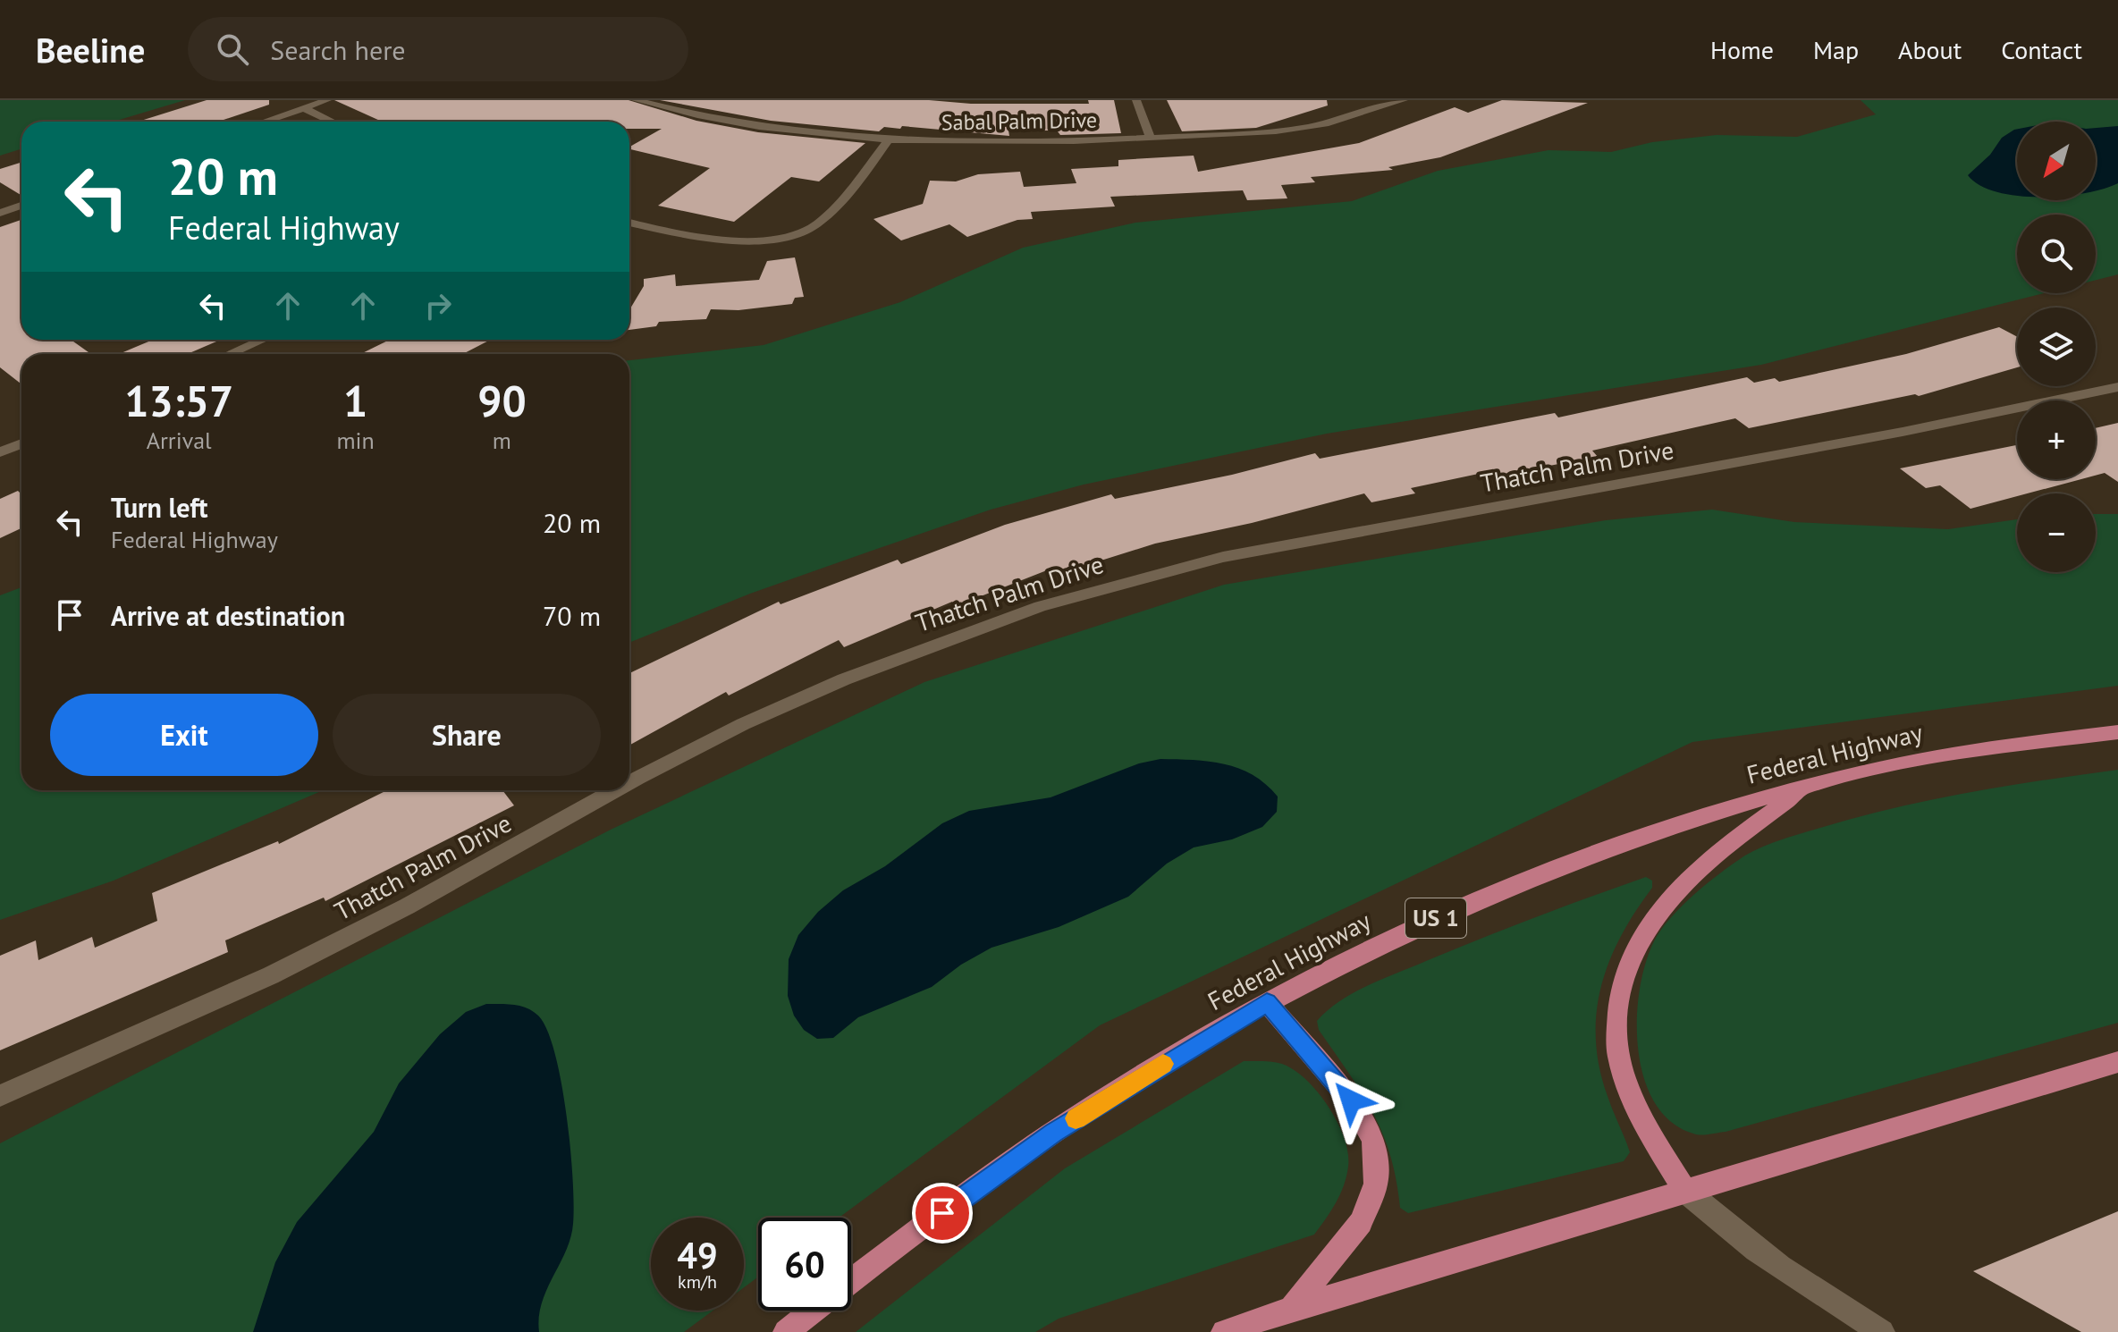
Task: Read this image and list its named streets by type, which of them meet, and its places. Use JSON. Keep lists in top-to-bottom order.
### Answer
{
  "streets": {
    "main road": ["Federal Highway", "US 1"],
    "street": ["Sabal Palm Drive", "Thatch Palm Drive"]
  },
  "north": "bottom left",
  "page": {
    "header": "Beeline",
    "search": "Search here",
    "nav": [
      "Home",
      "Map",
      "About",
      "Contact"
    ],
    "map_buttons": ["+", "−"],
    "turn": ["20 m", "Federal Highway"],
    "eta": [
      "13:57",
      "Arrival",
      "1",
      "min",
      "90",
      "m"
    ],
    "list": [
      {
        "name": "Turn left",
        "note": "Federal Highway",
        "value": "20 m"
      },
      {
        "name": "Arrive at destination",
        "value": "70 m"
      }
    ],
    "buttons": ["Exit", "Share"],
    "speed": "49 km/h",
    "limit": "60"
  }
}
